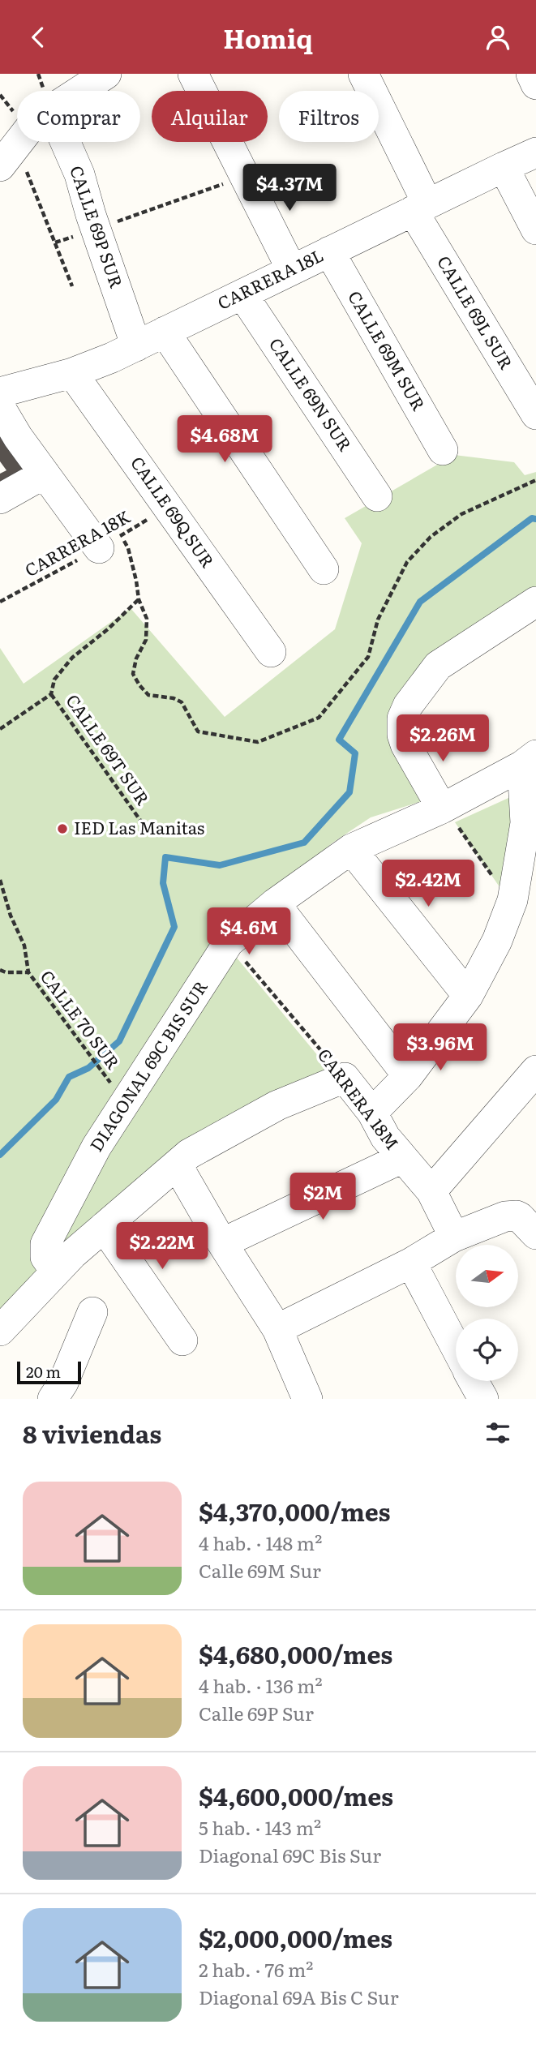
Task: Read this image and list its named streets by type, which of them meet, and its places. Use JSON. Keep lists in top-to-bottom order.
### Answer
{
  "streets": {
    "street": [
      "CALLE 69P SUR",
      "CARRERA 18L",
      "CALLE 69L SUR",
      "CALLE 69M SUR",
      "CALLE 69N SUR",
      "CALLE 69Q SUR",
      "DIAGONAL 69C BIS SUR",
      "CARRERA 18M"
    ],
    "path": ["CARRERA 18K", "CALLE 69T SUR", "CALLE 70 SUR"]
  },
  "crossings": [
    ["CALLE 69P SUR", "CARRERA 18L"],
    ["CARRERA 18L", "CALLE 69L SUR"],
    ["CARRERA 18L", "CALLE 69M SUR"],
    ["CARRERA 18L", "CALLE 69N SUR"],
    ["CARRERA 18L", "CALLE 69Q SUR"],
    ["CALLE 69Q SUR", "CARRERA 18K"],
    ["DIAGONAL 69C BIS SUR", "CARRERA 18M"]
  ],
  "places": ["IED Las Manitas"],
  "scale_bar": "20 m",
  "north": "right",
  "page": {
    "header": "Homiq",
    "chip": ["Comprar", "Alquilar", "Filtros"],
    "price": [
      "$4.37M",
      "$4.68M",
      "$2.26M",
      "$2.42M",
      "$4.6M",
      "$3.96M",
      "$2M",
      "$2.22M"
    ],
    "scale": "20 m",
    "heading": "8 viviendas",
    "list": [
      {
        "name": "$4,370,000/mes",
        "note": "4 hab. · 148 m² · Calle 69M Sur"
      },
      {
        "name": "$4,680,000/mes",
        "note": "4 hab. · 136 m² · Calle 69P Sur"
      },
      {
        "name": "$4,600,000/mes",
        "note": "5 hab. · 143 m² · Diagonal 69C Bis Sur"
      },
      {
        "name": "$2,000,000/mes",
        "note": "2 hab. · 76 m² · Diagonal 69A Bis C Sur"
      }
    ]
  }
}
